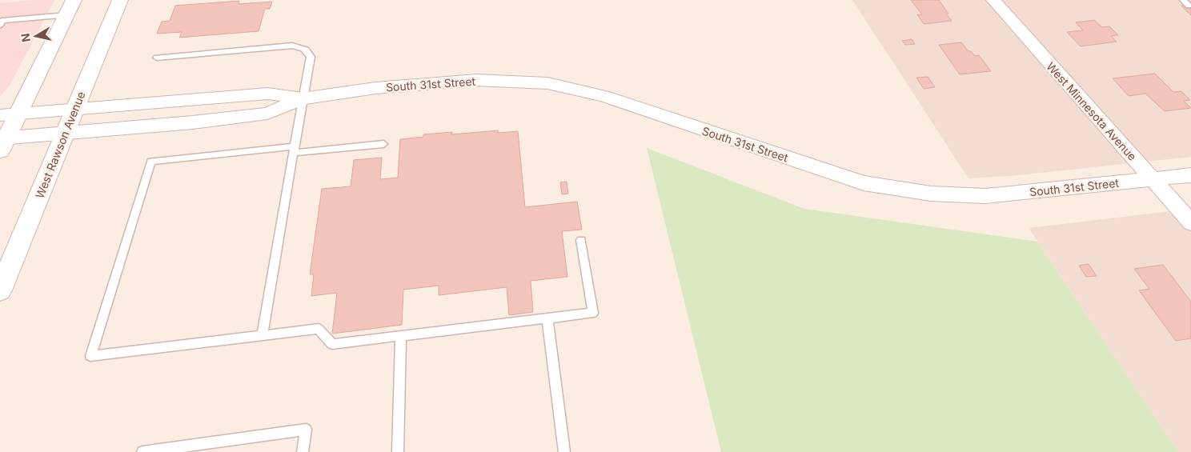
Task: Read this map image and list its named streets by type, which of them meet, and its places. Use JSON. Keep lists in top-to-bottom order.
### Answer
{
  "streets": {
    "main road": ["West Rawson Avenue"],
    "street": ["South 31st Street", "West Minnesota Avenue"]
  },
  "crossings": [
    ["South 31st Street", "West Minnesota Avenue"],
    ["South 31st Street", "West Rawson Avenue"]
  ],
  "north": "left"
}
